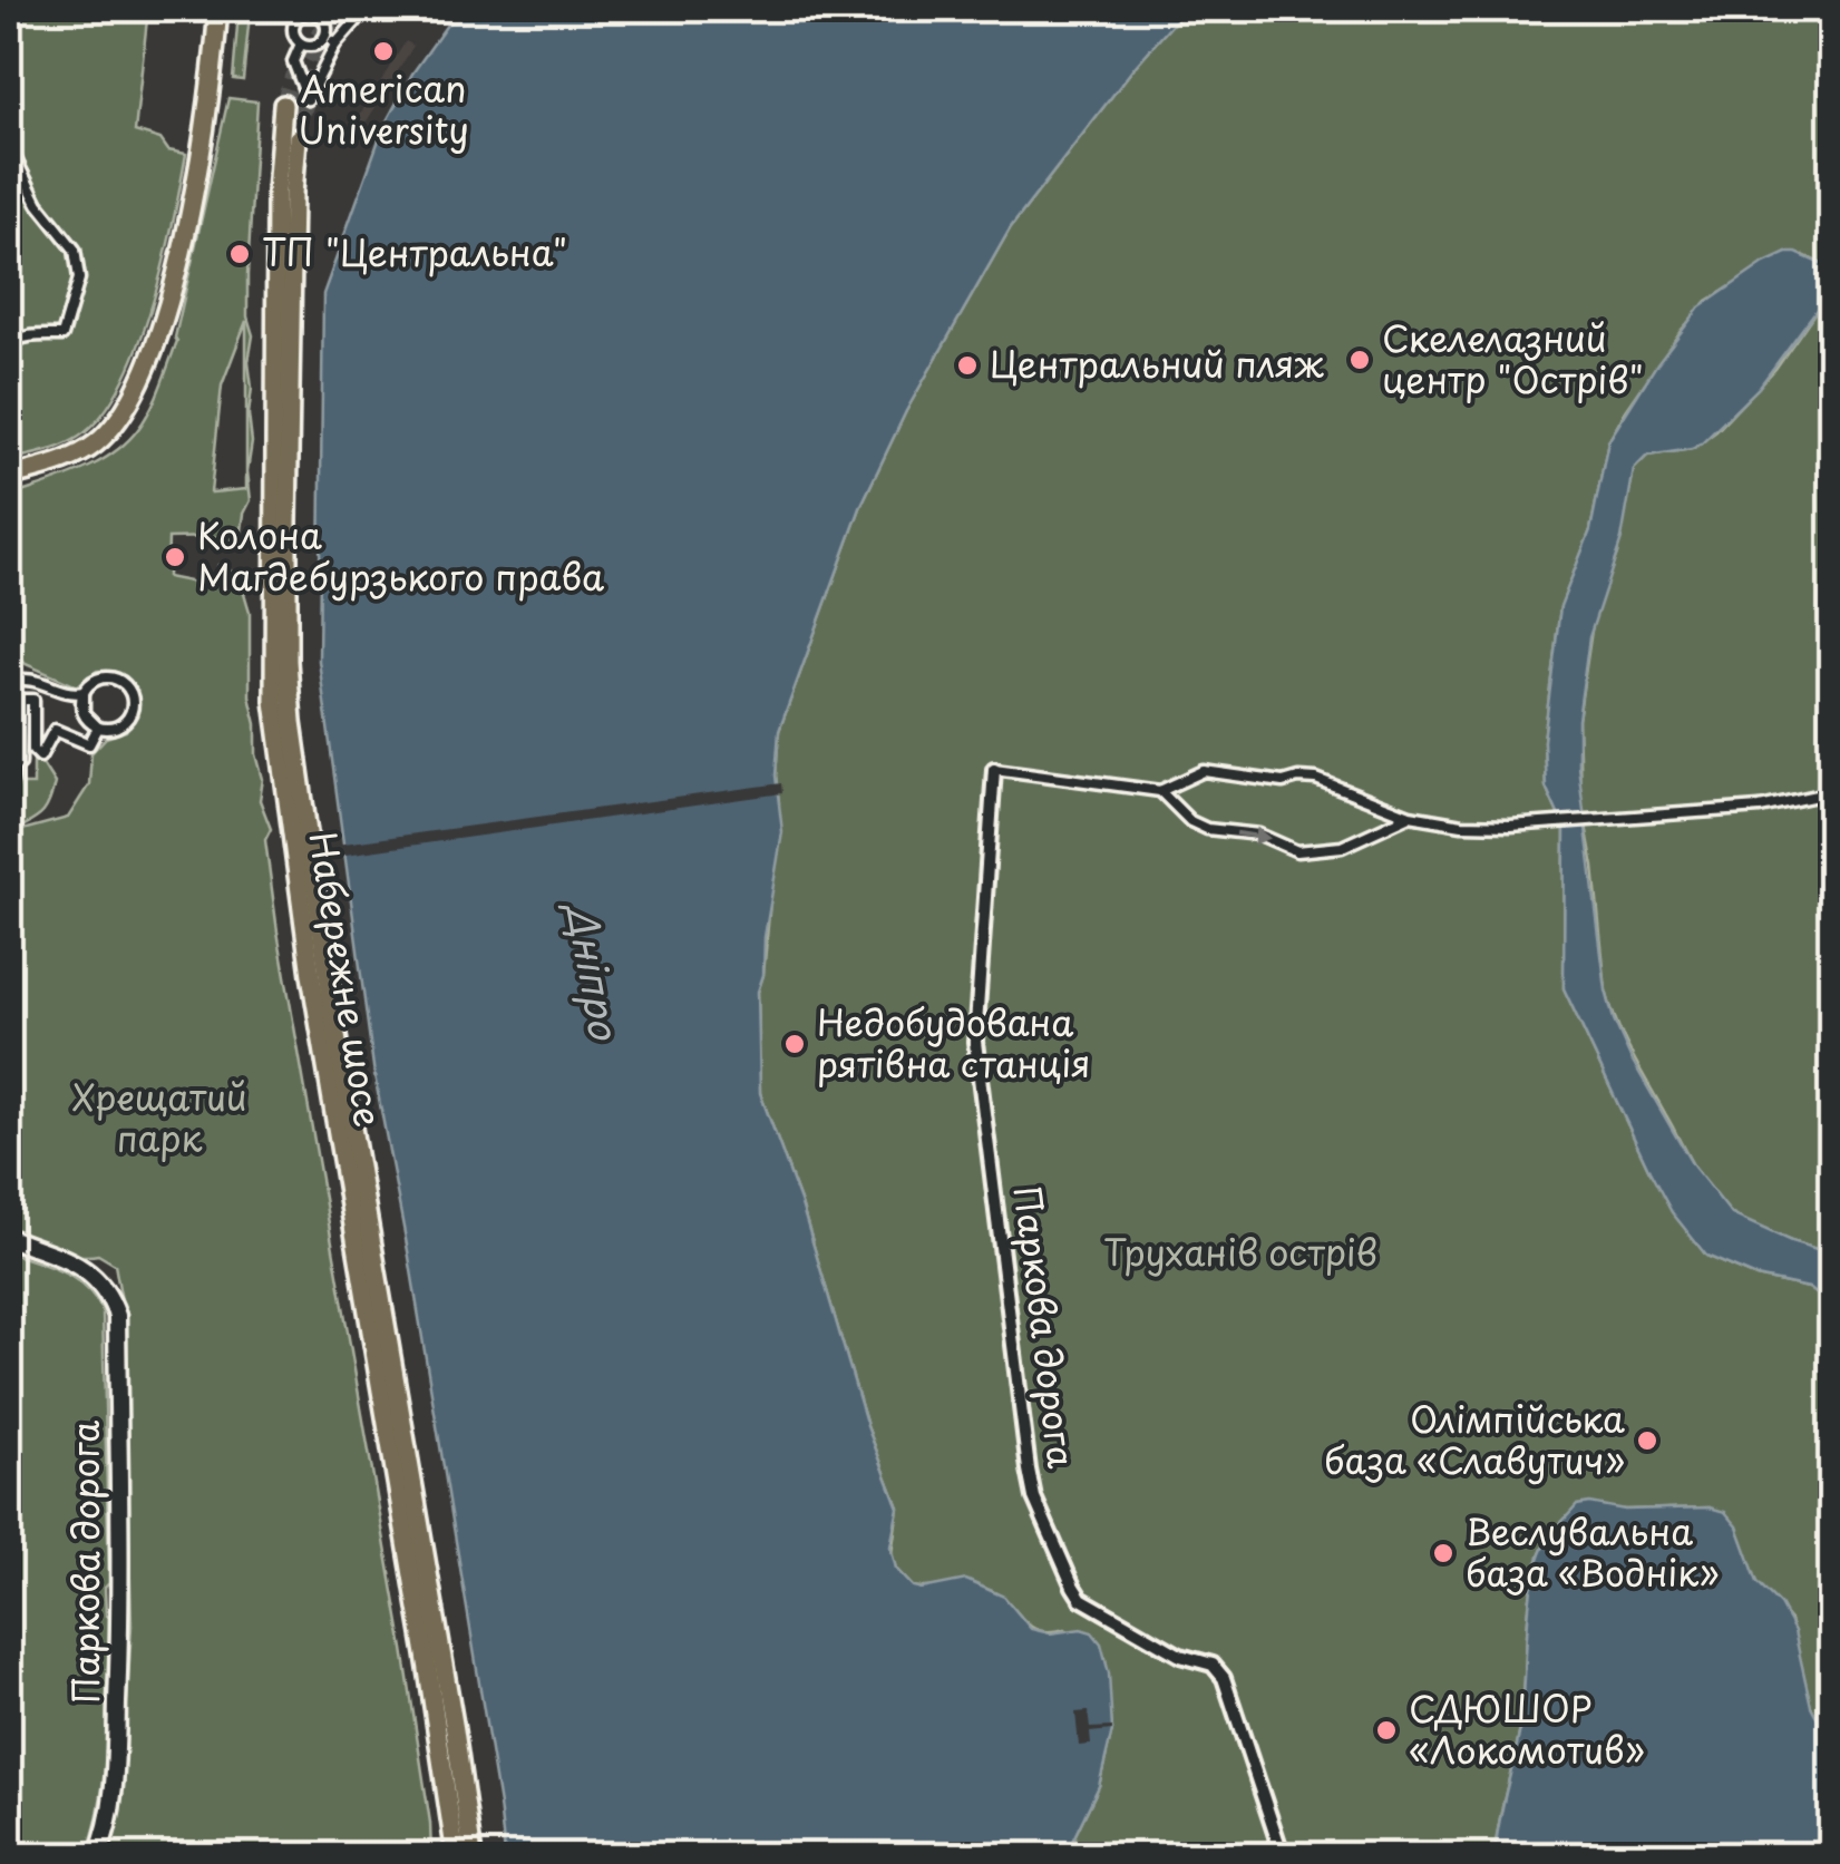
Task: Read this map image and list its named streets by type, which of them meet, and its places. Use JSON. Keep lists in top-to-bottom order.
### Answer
{
  "streets": {
    "main road": ["Набережне шосе", "Паркова дорога"]
  },
  "water": ["Дніпро"],
  "parks": ["Хрещатий парк", "Труханів острів"],
  "places": [
    "American University",
    "ТП \"Центральна\"",
    "Скелелазний центр \"Острів\"",
    "Центральний пляж",
    "Колона Магдебурзького права",
    "Недобудована рятівна станція",
    "Олімпійська база «Славутич»",
    "Веслувальна база «Воднік»",
    "СДЮШОР «Локомотив»"
  ]
}
